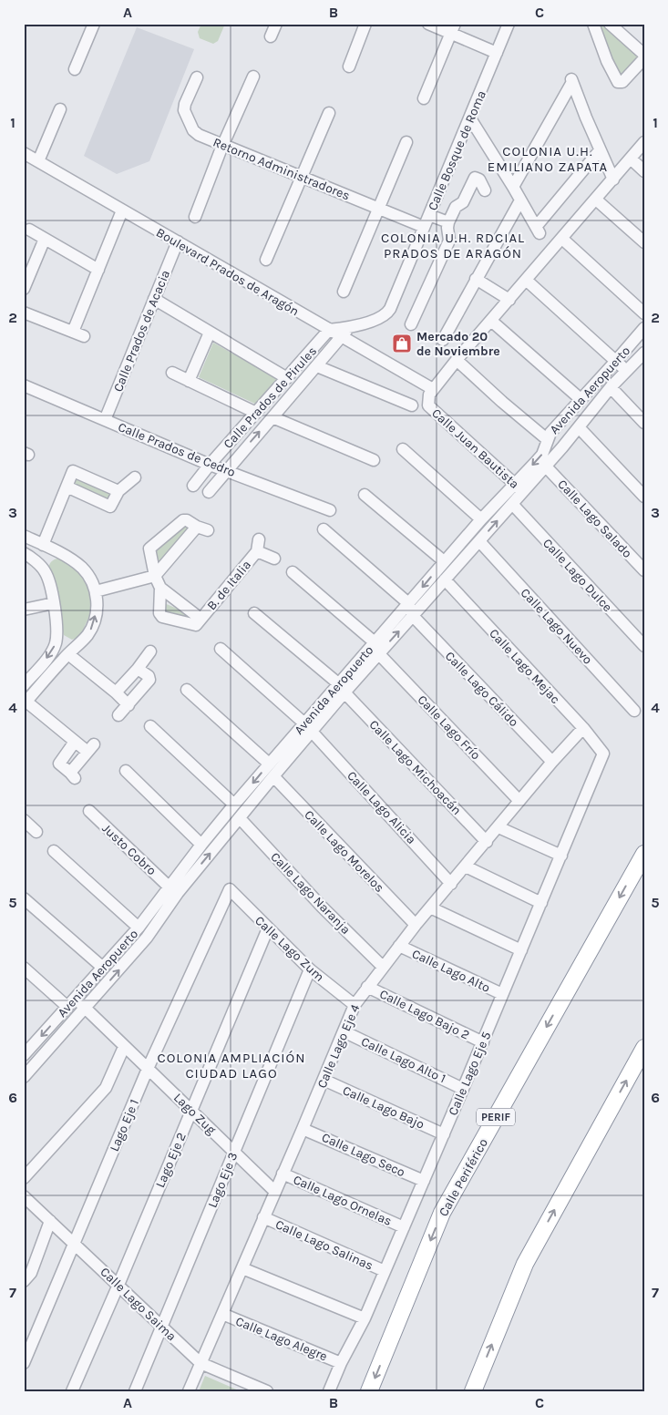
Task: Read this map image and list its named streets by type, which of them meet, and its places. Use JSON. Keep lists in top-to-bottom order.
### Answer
{
  "streets": {
    "highway": ["PERIF", "Calle Periférico"],
    "street": [
      "Calle Bosque de Roma",
      "Retorno Administradores",
      "Boulevard Prados de Aragón",
      "Calle Prados de Acacia",
      "Avenida Aeropuerto",
      "Calle Prados de Pirules",
      "Calle Juan Bautista",
      "Calle Prados de Cedro",
      "Calle Lago Salado",
      "Calle Lago Dulce",
      "B. de Italia",
      "Calle Lago Nuevo",
      "Calle Lago Mejac",
      "Calle Lago Cálido",
      "Calle Lago Frío",
      "Calle Lago Michoacán",
      "Calle Lago Alicia",
      "Justo Cobro",
      "Calle Lago Morelos",
      "Calle Lago Naranja",
      "Calle Lago Zum",
      "Calle Lago Alto",
      "Calle Lago Bajo 2",
      "Calle Lago Eje 4",
      "Calle Lago Alto 1",
      "Calle Lago Eje 5",
      "Calle Lago Bajo",
      "Lago Zug",
      "Lago Eje 1",
      "Calle Lago Seco",
      "Lago Eje 2",
      "Lago Eje 3",
      "Calle Lago Ornelas",
      "Calle Lago Salinas",
      "Calle Lago Saima",
      "Calle Lago Alegre"
    ]
  },
  "crossings": [
    ["Calle Bosque de Roma", "Retorno Administradores"],
    ["Calle Bosque de Roma", "Boulevard Prados de Aragón"],
    ["Calle Bosque de Roma", "Calle Prados de Pirules"],
    ["Boulevard Prados de Aragón", "Calle Prados de Acacia"],
    ["Boulevard Prados de Aragón", "Calle Prados de Pirules"],
    ["Boulevard Prados de Aragón", "Calle Juan Bautista"],
    ["Calle Prados de Acacia", "Calle Prados de Cedro"],
    ["Avenida Aeropuerto", "Calle Juan Bautista"],
    ["Avenida Aeropuerto", "Calle Lago Salado"],
    ["Avenida Aeropuerto", "Calle Lago Dulce"],
    ["Avenida Aeropuerto", "Calle Lago Nuevo"],
    ["Avenida Aeropuerto", "Calle Lago Mejac"],
    ["Avenida Aeropuerto", "Calle Lago Cálido"],
    ["Avenida Aeropuerto", "Calle Lago Frío"],
    ["Avenida Aeropuerto", "Calle Lago Michoacán"],
    ["Avenida Aeropuerto", "Calle Lago Alicia"],
    ["Avenida Aeropuerto", "Justo Cobro"],
    ["Avenida Aeropuerto", "Calle Lago Morelos"],
    ["Avenida Aeropuerto", "Calle Lago Naranja"],
    ["Avenida Aeropuerto", "Lago Zug"],
    ["Calle Prados de Pirules", "Calle Prados de Cedro"],
    ["Calle Lago Mejac", "Calle Lago Eje 4"],
    ["Calle Lago Mejac", "Calle Lago Eje 5"],
    ["Calle Lago Cálido", "Calle Lago Eje 4"],
    ["Calle Lago Frío", "Calle Lago Eje 4"],
    ["Calle Lago Michoacán", "Calle Lago Eje 4"],
    ["Calle Lago Alicia", "Calle Lago Eje 4"],
    ["Calle Lago Morelos", "Calle Lago Eje 4"],
    ["Calle Lago Naranja", "Calle Lago Eje 4"],
    ["Calle Lago Zum", "Calle Lago Eje 4"],
    ["Calle Lago Zum", "Lago Eje 1"],
    ["Calle Lago Zum", "Lago Eje 2"],
    ["Calle Lago Zum", "Lago Eje 3"],
    ["Calle Lago Alto", "Calle Lago Eje 4"],
    ["Calle Lago Alto", "Calle Lago Eje 5"],
    ["Calle Lago Bajo 2", "Calle Lago Eje 4"],
    ["Calle Lago Bajo 2", "Calle Lago Eje 5"],
    ["Calle Lago Eje 4", "Calle Lago Alto 1"],
    ["Calle Lago Eje 4", "Calle Lago Bajo"],
    ["Calle Lago Eje 4", "Lago Zug"],
    ["Calle Lago Eje 4", "Calle Lago Seco"],
    ["Calle Lago Eje 4", "Calle Lago Ornelas"],
    ["Calle Lago Eje 4", "Calle Lago Salinas"],
    ["Calle Lago Eje 4", "Calle Lago Saima"],
    ["Calle Lago Eje 4", "Calle Lago Alegre"],
    ["Calle Lago Alto 1", "Calle Lago Eje 5"],
    ["Calle Lago Eje 5", "Calle Lago Bajo"],
    ["Calle Lago Eje 5", "Calle Lago Seco"],
    ["Calle Lago Eje 5", "Calle Lago Ornelas"],
    ["Calle Lago Eje 5", "Calle Lago Salinas"],
    ["Calle Lago Eje 5", "Calle Lago Alegre"],
    ["Lago Zug", "Lago Eje 1"],
    ["Lago Zug", "Lago Eje 2"],
    ["Lago Zug", "Lago Eje 3"],
    ["Lago Eje 1", "Calle Lago Saima"],
    ["Lago Eje 2", "Calle Lago Saima"],
    ["Lago Eje 3", "Calle Lago Saima"]
  ],
  "districts": ["COLONIA U.H. EMILIANO ZAPATA", "COLONIA U.H. RDCIAL PRADOS DE ARAGÓN", "COLONIA AMPLIACIÓN CIUDAD LAGO"],
  "places": {
    "shop": ["Mercado 20 de Noviembre"]
  },
  "grid": {
    "columns": ["A", "B", "C"],
    "rows": [
      "1",
      "2",
      "3",
      "4",
      "5",
      "6",
      "7"
    ]
  }
}
